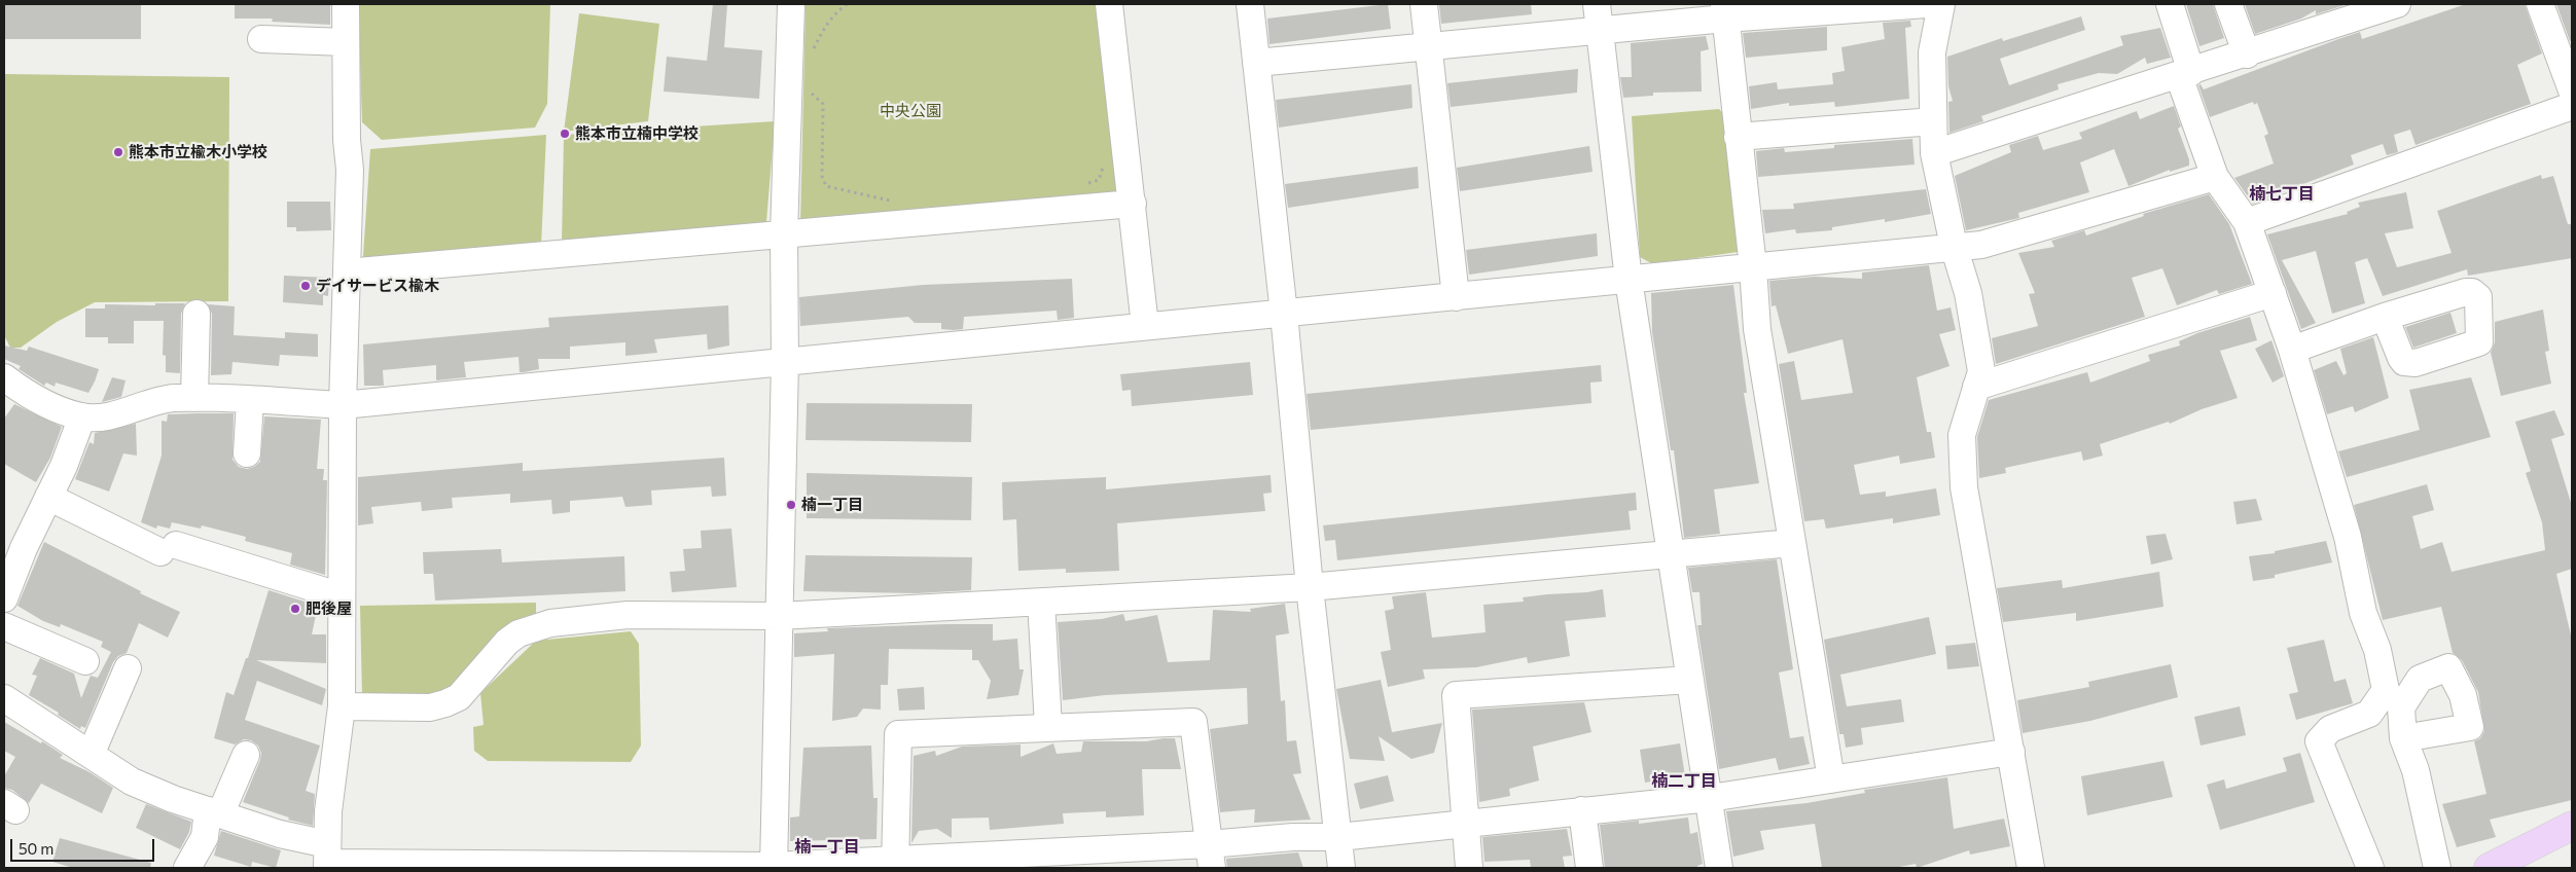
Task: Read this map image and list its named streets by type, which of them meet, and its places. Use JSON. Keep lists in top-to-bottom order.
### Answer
{
  "districts": ["楠七丁目", "楠二丁目", "楠一丁目"],
  "parks": ["中央公園"],
  "places": [
    "熊本市立楠中学校",
    "熊本市立楡木小学校",
    "デイサービス楡木",
    "楠一丁目",
    "肥後屋"
  ],
  "scale_bar": "50 m"
}
